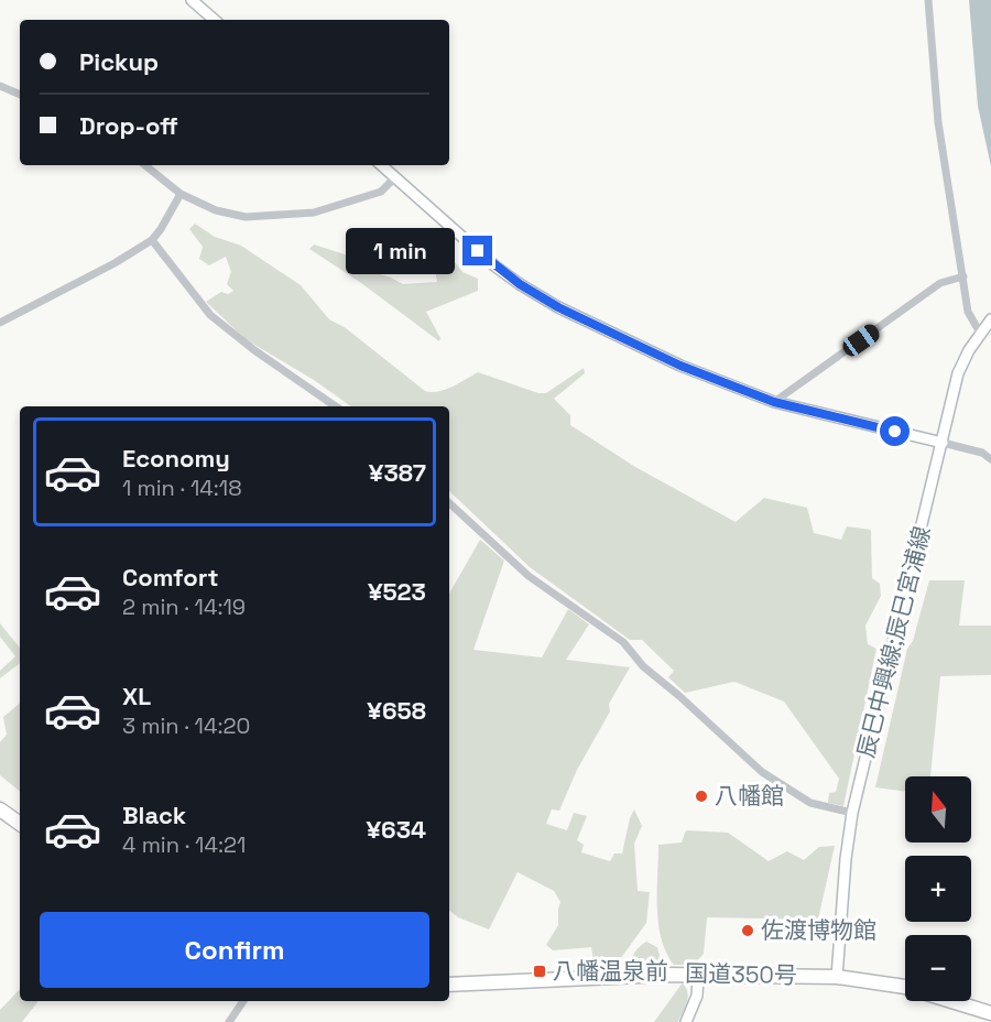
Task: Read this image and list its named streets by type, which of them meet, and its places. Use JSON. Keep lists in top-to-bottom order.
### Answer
{
  "streets": {
    "highway": ["国道350号"],
    "street": ["辰巳中興線;辰巳宮浦線"]
  },
  "crossings": [
    ["辰巳中興線;辰巳宮浦線", "国道350号"]
  ],
  "places": {
    "other": ["八幡館", "佐渡博物館"],
    "transit": ["八幡温泉前"]
  },
  "north": "top",
  "page": {
    "banner": ["Pickup", "Drop-off"],
    "bubble": "1 min",
    "list": [
      {
        "name": "Economy",
        "note": "1 min · 14:18",
        "value": "¥387"
      },
      {
        "name": "Comfort",
        "note": "2 min · 14:19",
        "value": "¥523"
      },
      {
        "name": "XL",
        "note": "3 min · 14:20",
        "value": "¥658"
      },
      {
        "name": "Black",
        "note": "4 min · 14:21",
        "value": "¥634"
      }
    ],
    "map_buttons": ["+", "−"],
    "buttons": "Confirm"
  }
}
